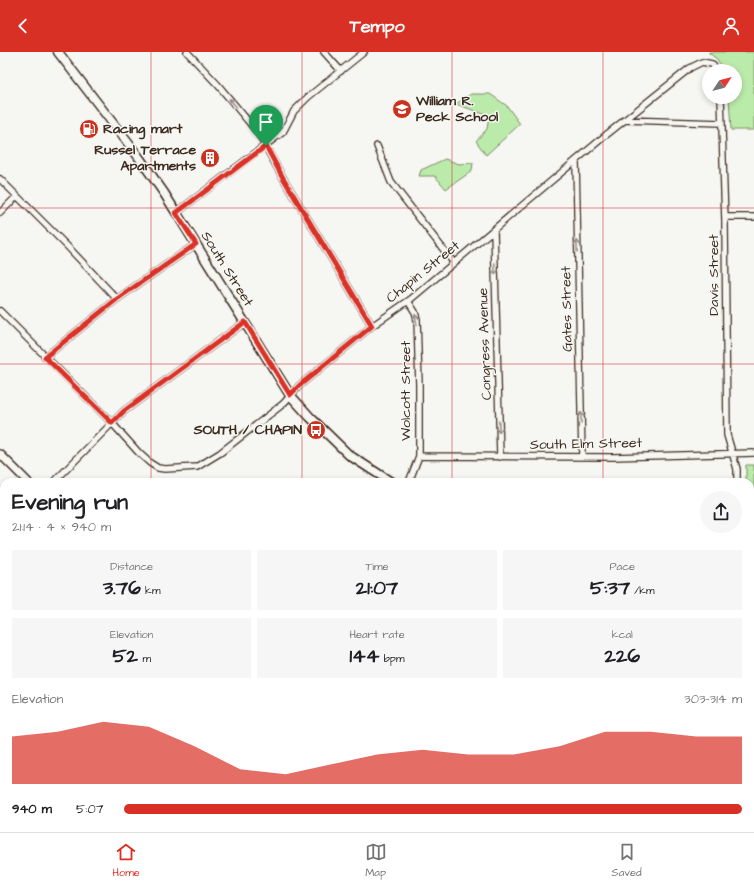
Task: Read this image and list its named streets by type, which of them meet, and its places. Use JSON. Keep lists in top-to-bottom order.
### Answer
{
  "streets": {
    "main road": ["South Street"],
    "street": [
      "Chapin Street",
      "Davis Street",
      "Gates Street",
      "Congress Avenue",
      "Wolcott Street",
      "South Elm Street"
    ]
  },
  "crossings": [
    ["South Street", "Chapin Street"],
    ["Chapin Street", "Gates Street"],
    ["Chapin Street", "Congress Avenue"],
    ["Chapin Street", "Wolcott Street"],
    ["Davis Street", "South Elm Street"],
    ["Gates Street", "South Elm Street"],
    ["Congress Avenue", "South Elm Street"],
    ["Wolcott Street", "South Elm Street"]
  ],
  "one_way": ["Gates Street", "Congress Avenue", "Wolcott Street"],
  "places": {
    "school or university": ["William R. Peck School"],
    "fuel station": ["Racing mart"],
    "building": ["Russel Terrace Apartments"],
    "bus stop": ["SOUTH / CHAPIN"]
  },
  "north": "top right",
  "page": {
    "header": "Tempo",
    "heading": ["Evening run", "21:14 · 4 × 940 m"],
    "stats": [
      ["Distance", "3.76 km"],
      ["Time", "21:07"],
      ["Pace", "5:37 /km"],
      ["Elevation", "52 m"],
      ["Heart rate", "144 bpm"],
      ["kcal", "226"]
    ],
    "chart": ["Elevation", "303–314 m"],
    "list": [
      {
        "name": "940 m",
        "note": "5:07"
      }
    ],
    "tabs": ["Home", "Map", "Saved"]
  }
}
